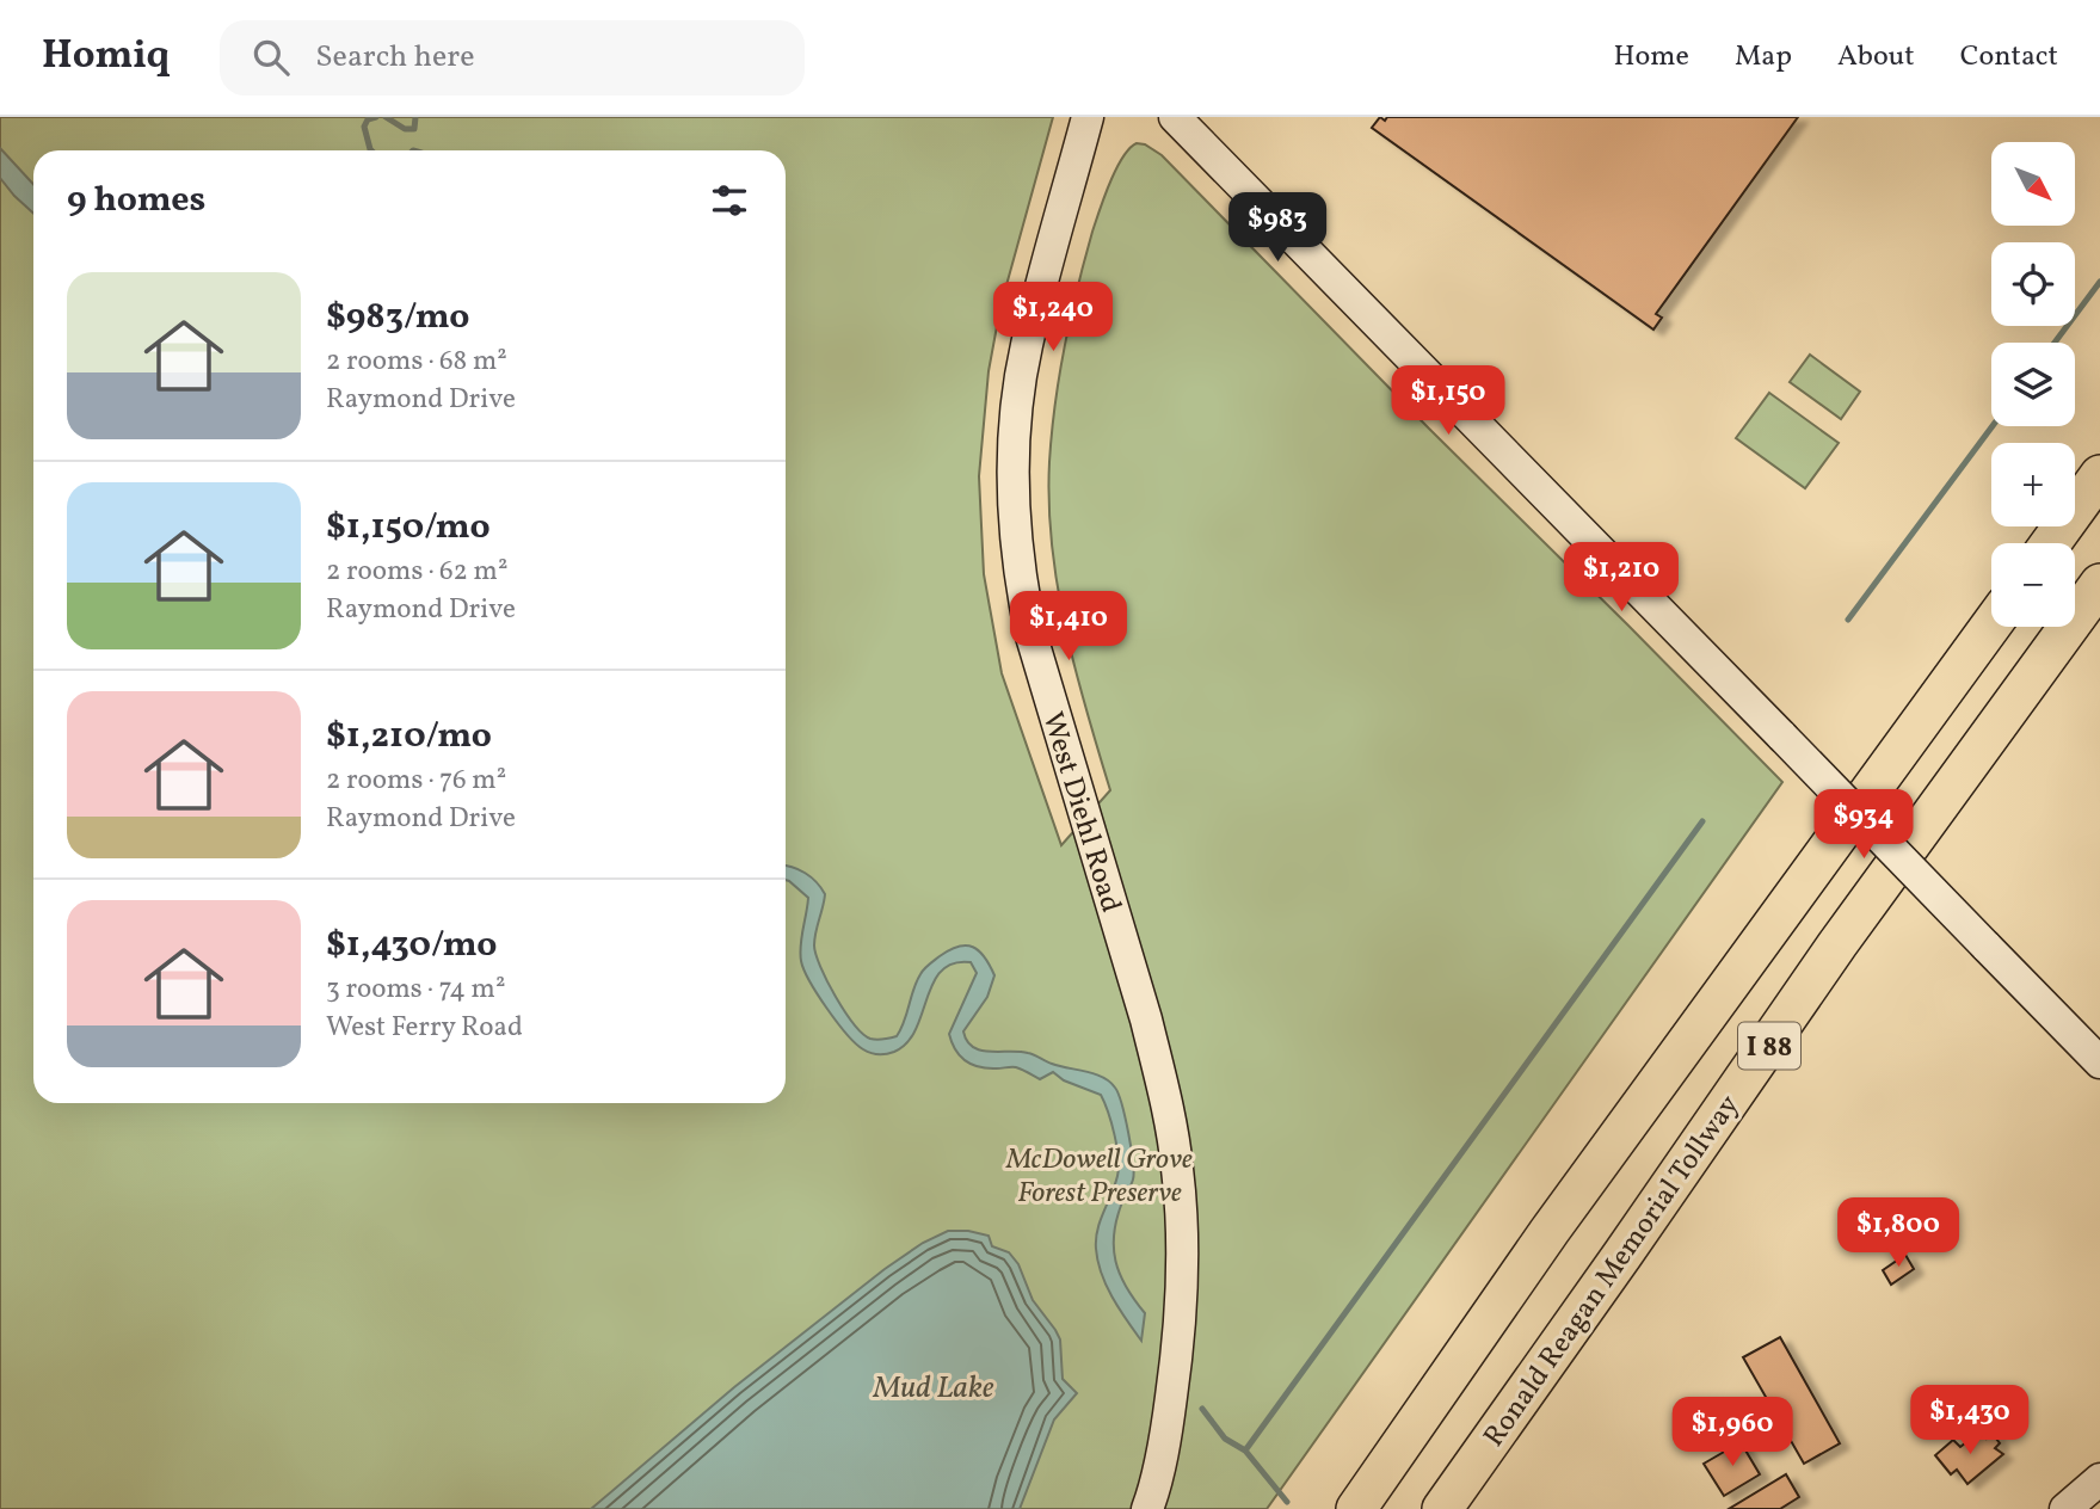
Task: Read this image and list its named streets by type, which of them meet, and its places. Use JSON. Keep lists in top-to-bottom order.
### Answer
{
  "streets": {
    "highway": ["I 88", "Ronald Reagan Memorial Tollway"],
    "street": ["West Diehl Road"]
  },
  "water": ["Mud Lake"],
  "parks": ["McDowell Grove Forest Preserve"],
  "north": "bottom right",
  "page": {
    "header": "Homiq",
    "search": "Search here",
    "nav": [
      "Home",
      "Map",
      "About",
      "Contact"
    ],
    "map_buttons": ["+", "−"],
    "heading": "9 homes",
    "price": [
      "$983",
      "$1,240",
      "$1,150",
      "$1,210",
      "$1,410",
      "$934",
      "$1,800",
      "$1,430",
      "$1,960"
    ],
    "list": [
      {
        "name": "$983/mo",
        "note": "2 rooms · 68 m² · Raymond Drive"
      },
      {
        "name": "$1,150/mo",
        "note": "2 rooms · 62 m² · Raymond Drive"
      },
      {
        "name": "$1,210/mo",
        "note": "2 rooms · 76 m² · Raymond Drive"
      },
      {
        "name": "$1,430/mo",
        "note": "3 rooms · 74 m² · West Ferry Road"
      }
    ]
  }
}
